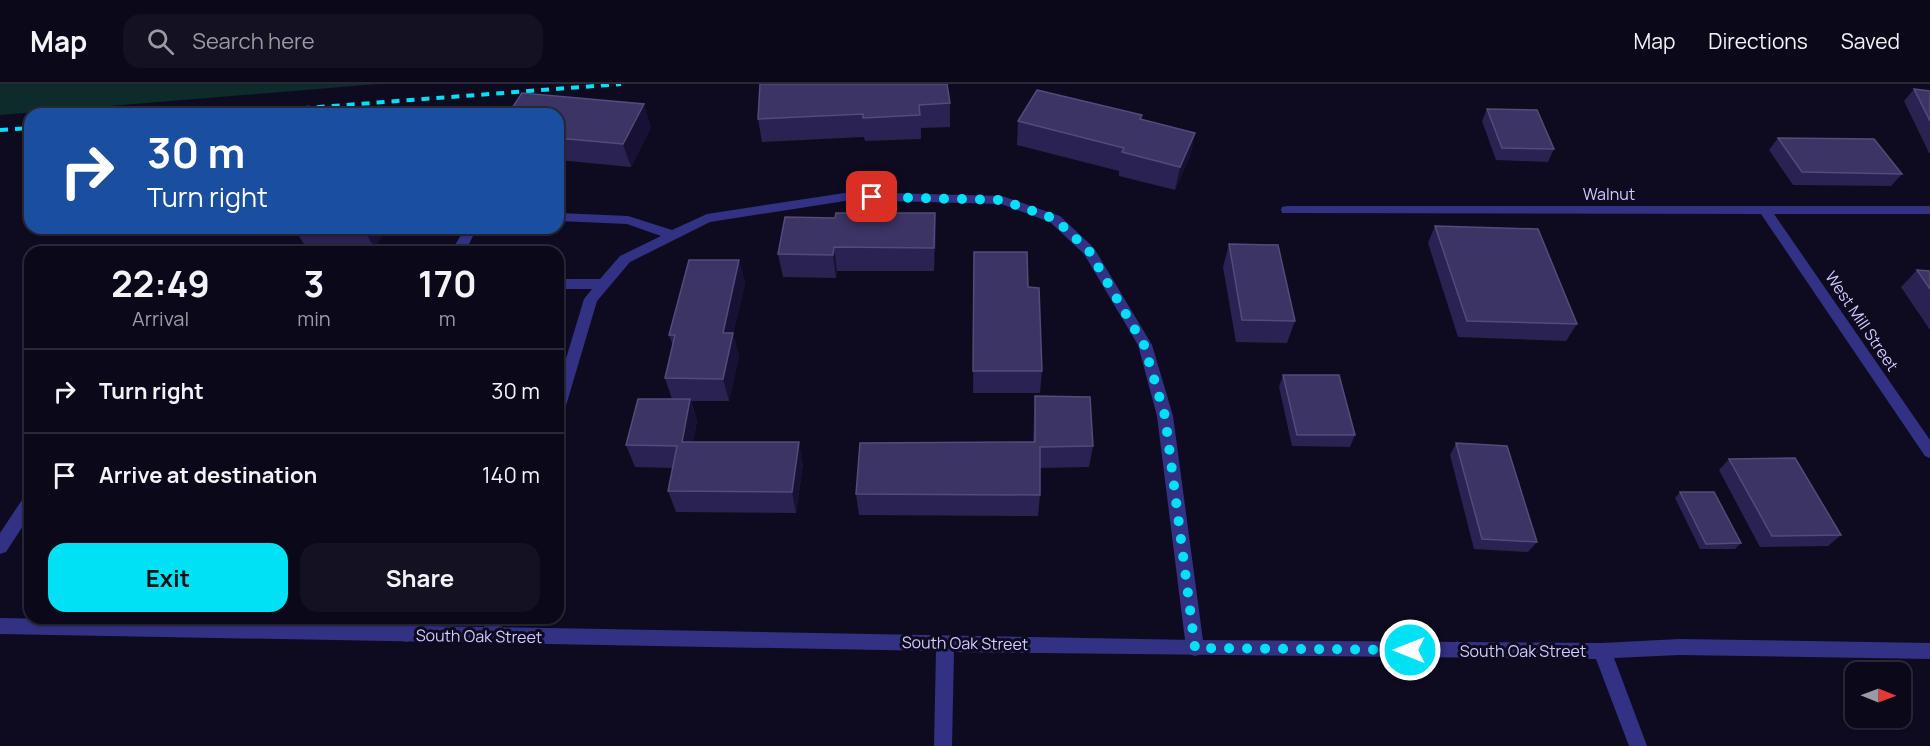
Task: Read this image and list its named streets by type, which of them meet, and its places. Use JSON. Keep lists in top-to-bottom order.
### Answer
{
  "streets": {
    "street": ["Walnut", "West Mill Street", "South Oak Street"]
  },
  "crossings": [
    ["Walnut", "West Mill Street"]
  ],
  "north": "right",
  "page": {
    "header": "Map",
    "search": "Search here",
    "nav": ["Map", "Directions", "Saved"],
    "turn": ["30 m", "Turn right"],
    "eta": [
      "22:49",
      "Arrival",
      "3",
      "min",
      "170",
      "m"
    ],
    "list": [
      {
        "name": "Turn right",
        "value": "30 m"
      },
      {
        "name": "Arrive at destination",
        "value": "140 m"
      }
    ],
    "buttons": ["Exit", "Share"]
  }
}
